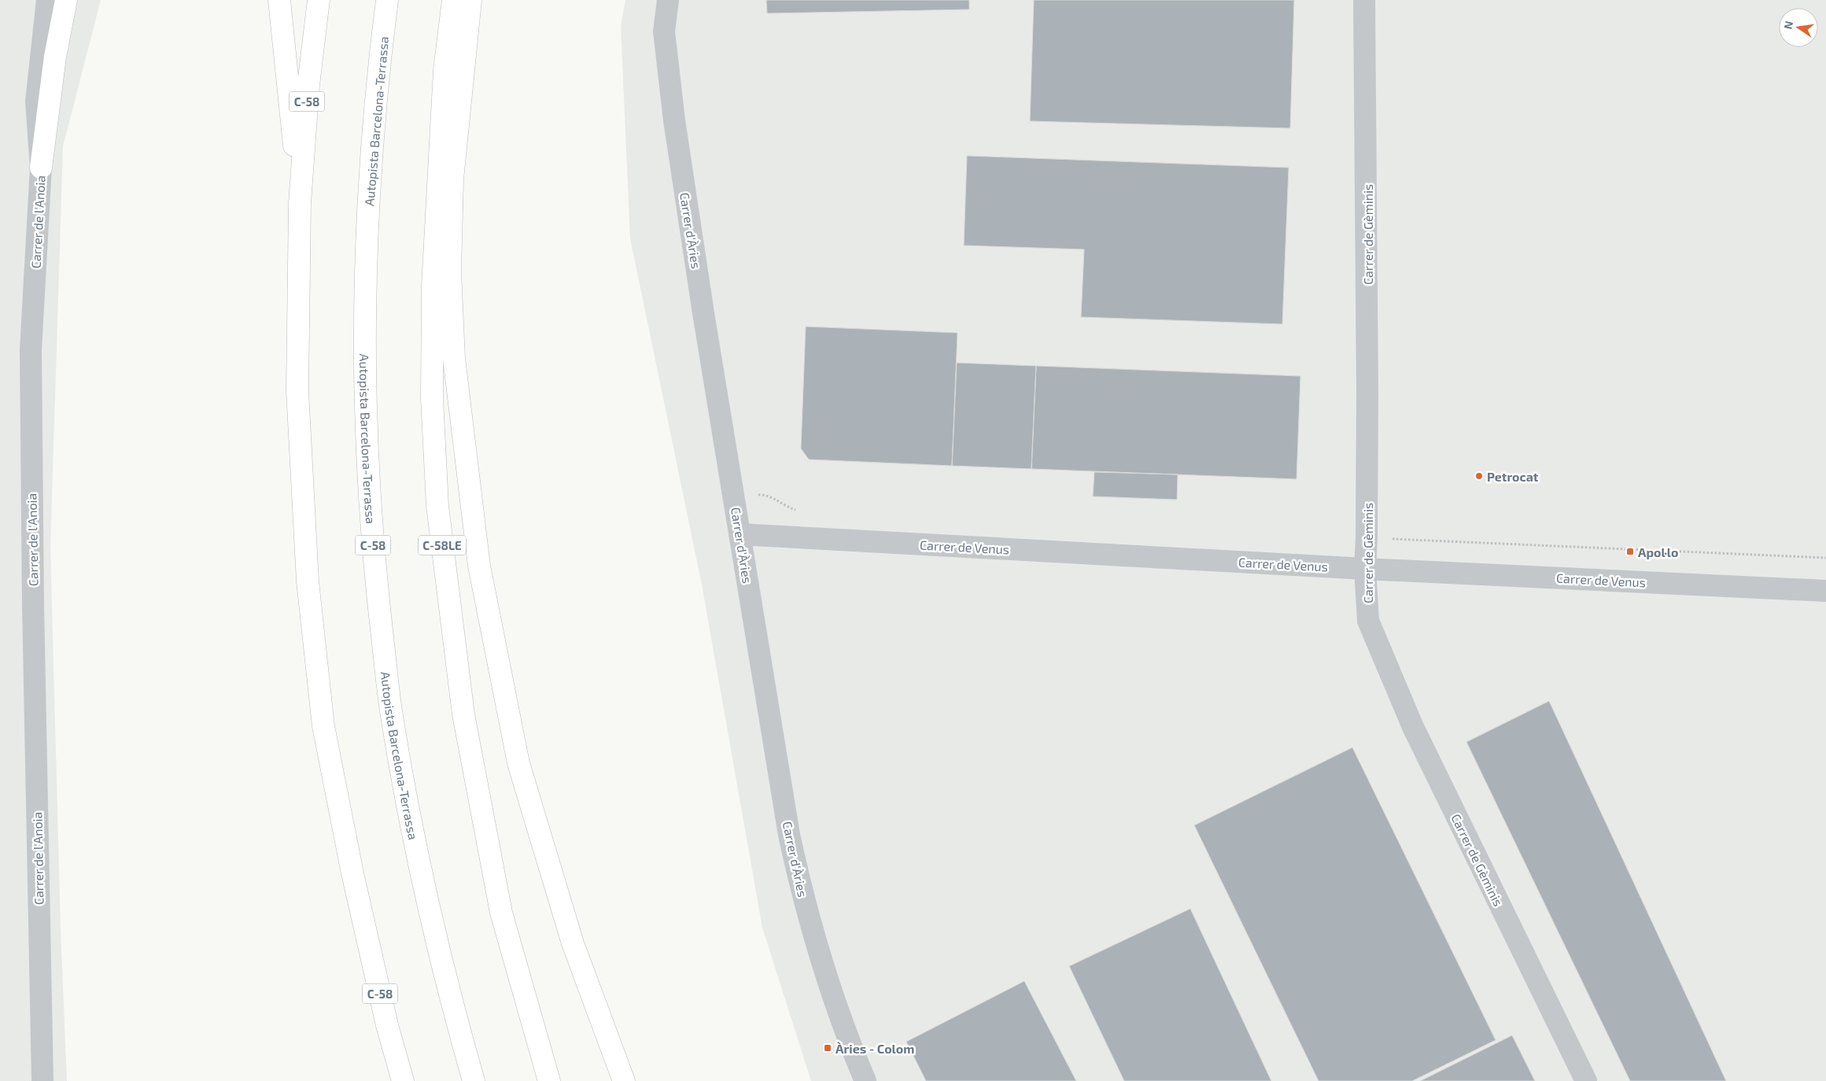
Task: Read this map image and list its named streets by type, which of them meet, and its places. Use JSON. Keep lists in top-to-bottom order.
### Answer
{
  "streets": {
    "highway": ["C-58", "Autopista Barcelona-Terrassa", "C-58LE"],
    "street": [
      "Carrer de l'Anoia",
      "Carrer d'Àries",
      "Carrer de Gèminis",
      "Carrer de Venus"
    ]
  },
  "crossings": [
    ["Carrer d'Àries", "Carrer de Venus"],
    ["Carrer de Gèminis", "Carrer de Venus"]
  ],
  "places": {
    "other": ["Petrocat"],
    "transit": ["Apol·lo", "Àries - Colom"]
  },
  "north": "left"
}
